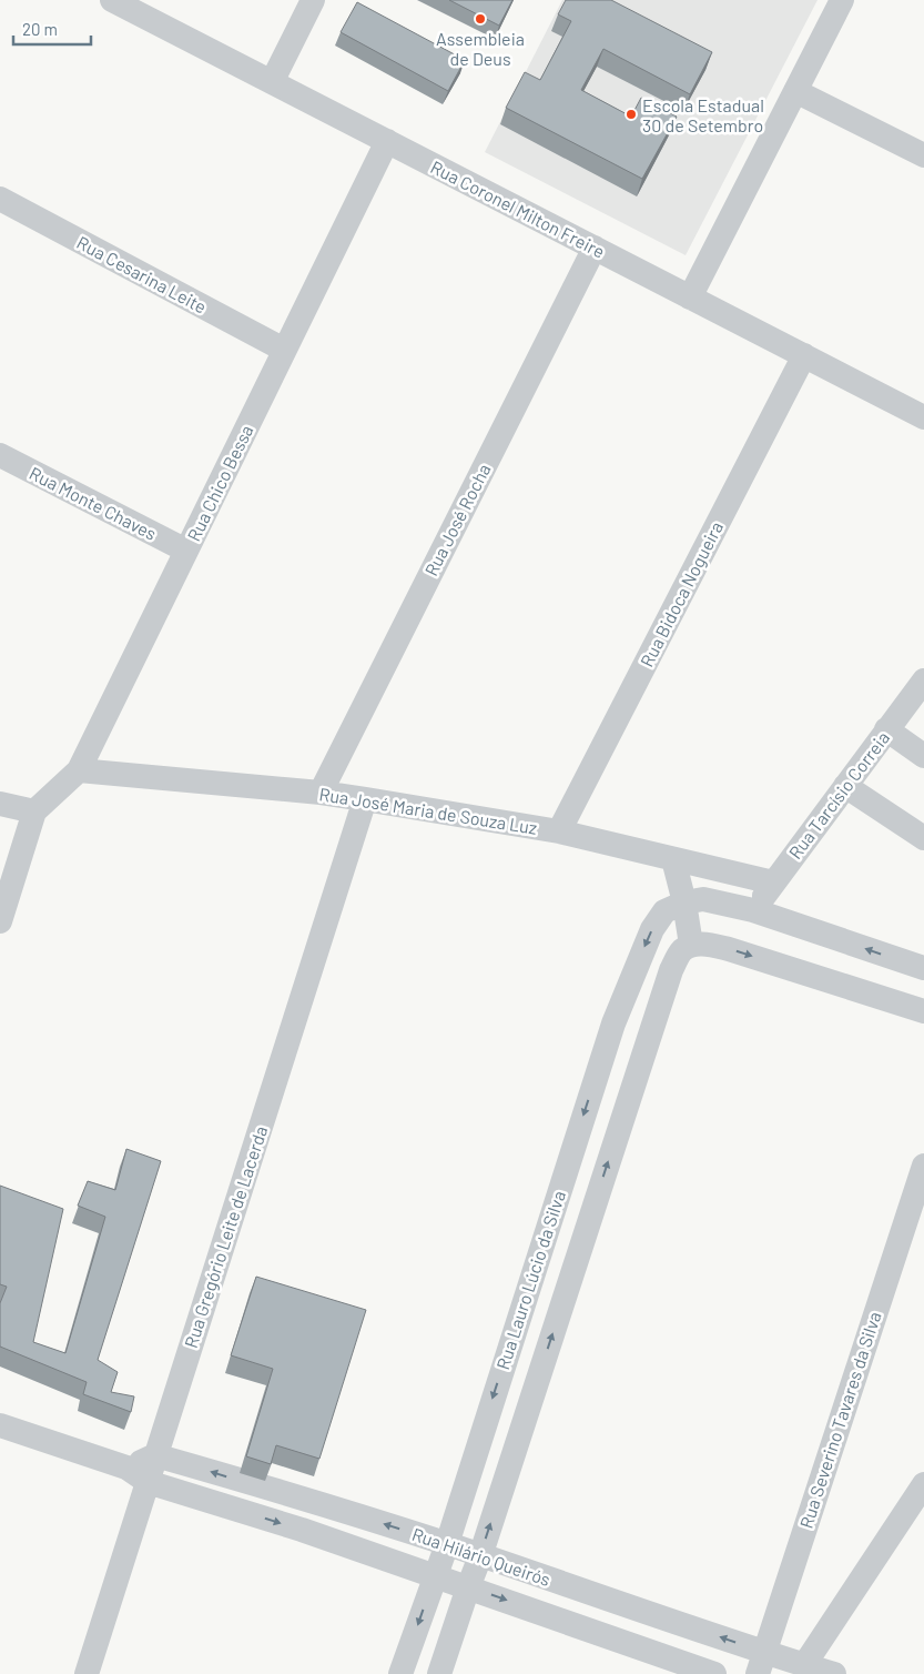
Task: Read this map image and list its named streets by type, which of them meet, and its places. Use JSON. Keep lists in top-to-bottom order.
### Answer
{
  "streets": {
    "street": [
      "Rua Coronel Milton Freire",
      "Rua Cesarina Leite",
      "Rua Chico Bessa",
      "Rua Monte Chaves",
      "Rua José Rocha",
      "Rua Bidoca Nogueira",
      "Rua Tarcísio Correia",
      "Rua José Maria de Souza Luz",
      "Rua Gregório Leite de Lacerda",
      "Rua Lauro Lúcio da Silva",
      "Rua Severino Tavares da Silva",
      "Rua Hilário Queirós"
    ]
  },
  "crossings": [
    ["Rua Coronel Milton Freire", "Rua Chico Bessa"],
    ["Rua Coronel Milton Freire", "Rua José Rocha"],
    ["Rua Coronel Milton Freire", "Rua Bidoca Nogueira"],
    ["Rua Cesarina Leite", "Rua Chico Bessa"],
    ["Rua Chico Bessa", "Rua Monte Chaves"],
    ["Rua Chico Bessa", "Rua José Maria de Souza Luz"],
    ["Rua José Rocha", "Rua José Maria de Souza Luz"],
    ["Rua Bidoca Nogueira", "Rua José Maria de Souza Luz"],
    ["Rua Tarcísio Correia", "Rua José Maria de Souza Luz"],
    ["Rua José Maria de Souza Luz", "Rua Gregório Leite de Lacerda"],
    ["Rua Gregório Leite de Lacerda", "Rua Hilário Queirós"],
    ["Rua Lauro Lúcio da Silva", "Rua Hilário Queirós"],
    ["Rua Severino Tavares da Silva", "Rua Hilário Queirós"]
  ],
  "places": ["Assembleia de Deus", "Escola Estadual 30 de Setembro"],
  "scale_bar": "20 m"
}
